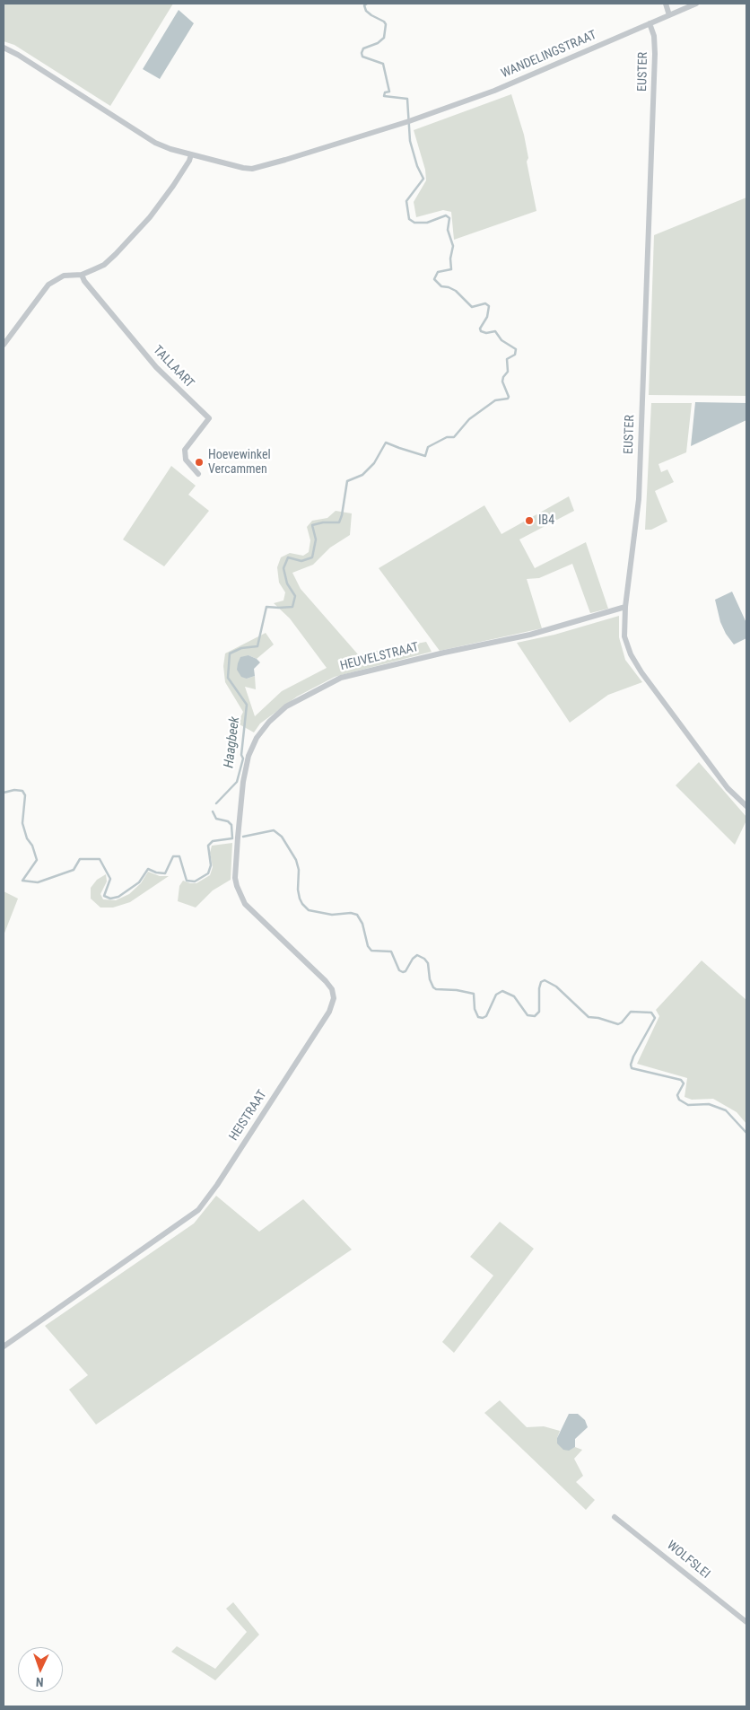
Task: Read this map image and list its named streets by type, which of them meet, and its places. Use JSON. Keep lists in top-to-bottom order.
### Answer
{
  "streets": {
    "street": [
      "WANDELINGSTRAAT",
      "EUSTER",
      "TALLAART",
      "HEUVELSTRAAT",
      "HEISTRAAT",
      "WOLFSLEI"
    ]
  },
  "crossings": [
    ["WANDELINGSTRAAT", "EUSTER"],
    ["EUSTER", "HEUVELSTRAAT"],
    ["HEUVELSTRAAT", "HEISTRAAT"]
  ],
  "water": ["Haagbeek"],
  "places": ["Hoevewinkel Vercammen", "IB4"],
  "north": "bottom"
}
